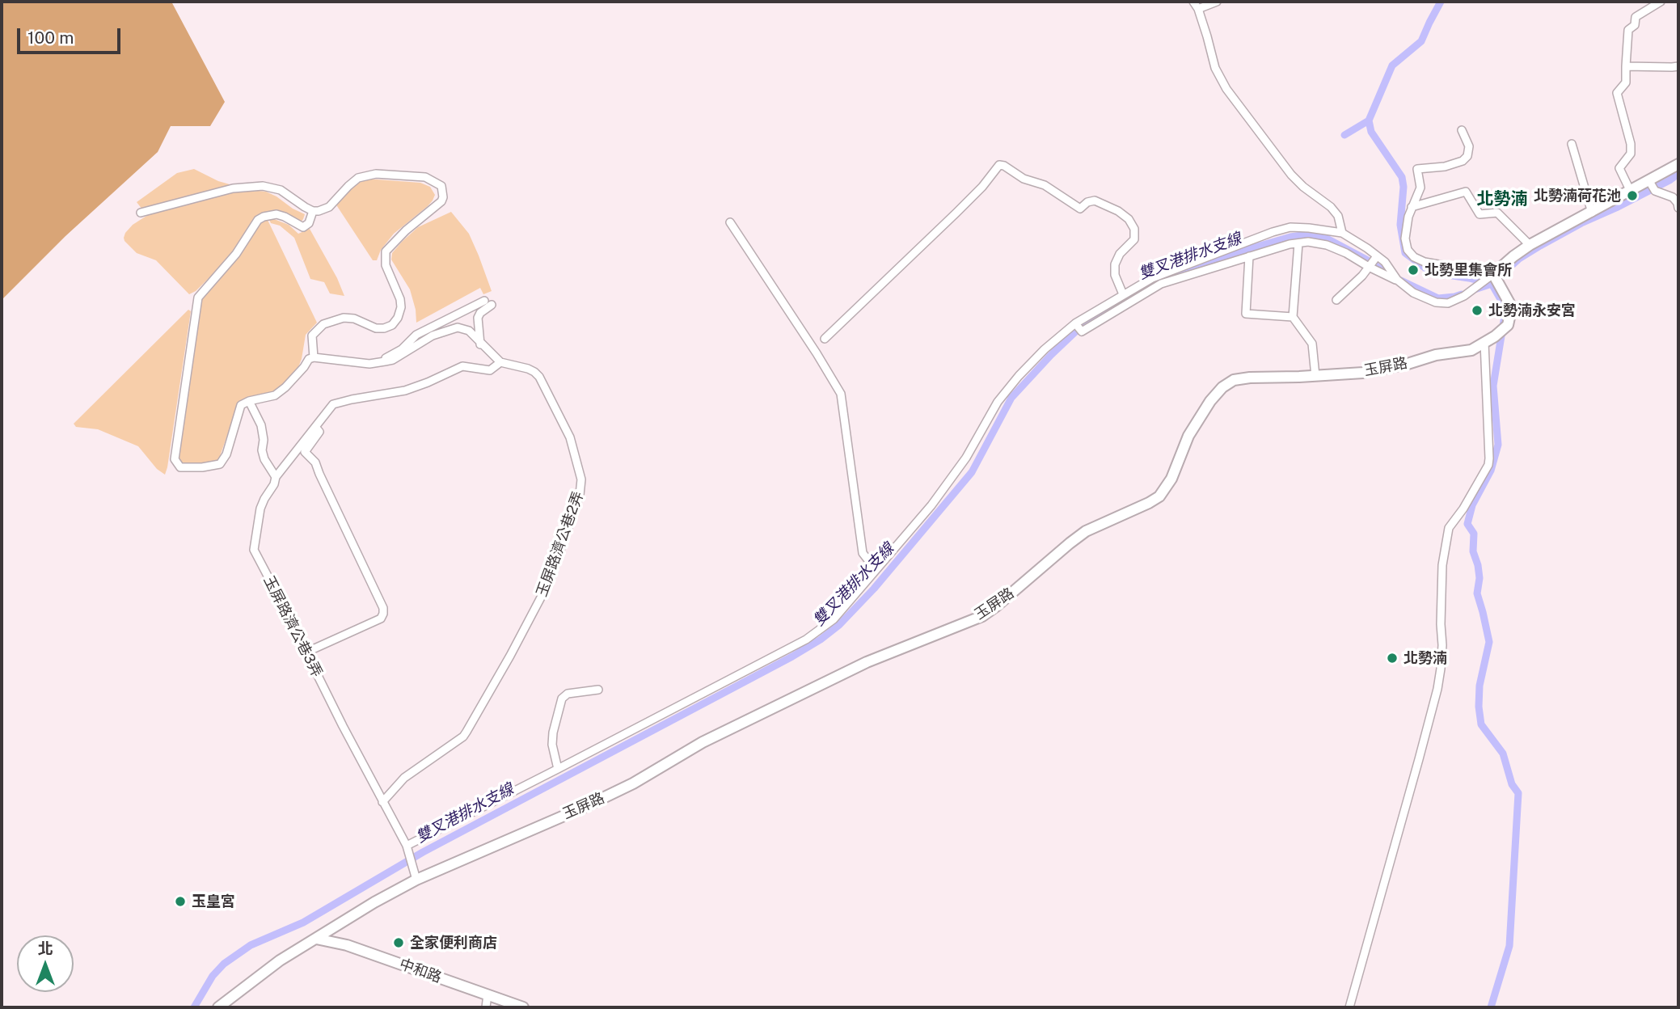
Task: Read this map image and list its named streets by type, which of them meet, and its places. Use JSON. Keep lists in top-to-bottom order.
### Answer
{
  "streets": {
    "street": [
      "玉屏路",
      "玉屏路濟公巷2弄",
      "玉屏路濟公巷3弄",
      "中和路"
    ]
  },
  "crossings": [
    ["玉屏路", "中和路"],
    ["玉屏路濟公巷2弄", "玉屏路濟公巷3弄"]
  ],
  "districts": ["北勢湳"],
  "water": ["雙叉港排水支線"],
  "places": [
    "北勢湳荷花池",
    "北勢里集會所",
    "北勢湳永安宮",
    "北勢湳",
    "玉皇宮",
    "全家便利商店"
  ],
  "scale_bar": "100 m",
  "north": "top"
}
